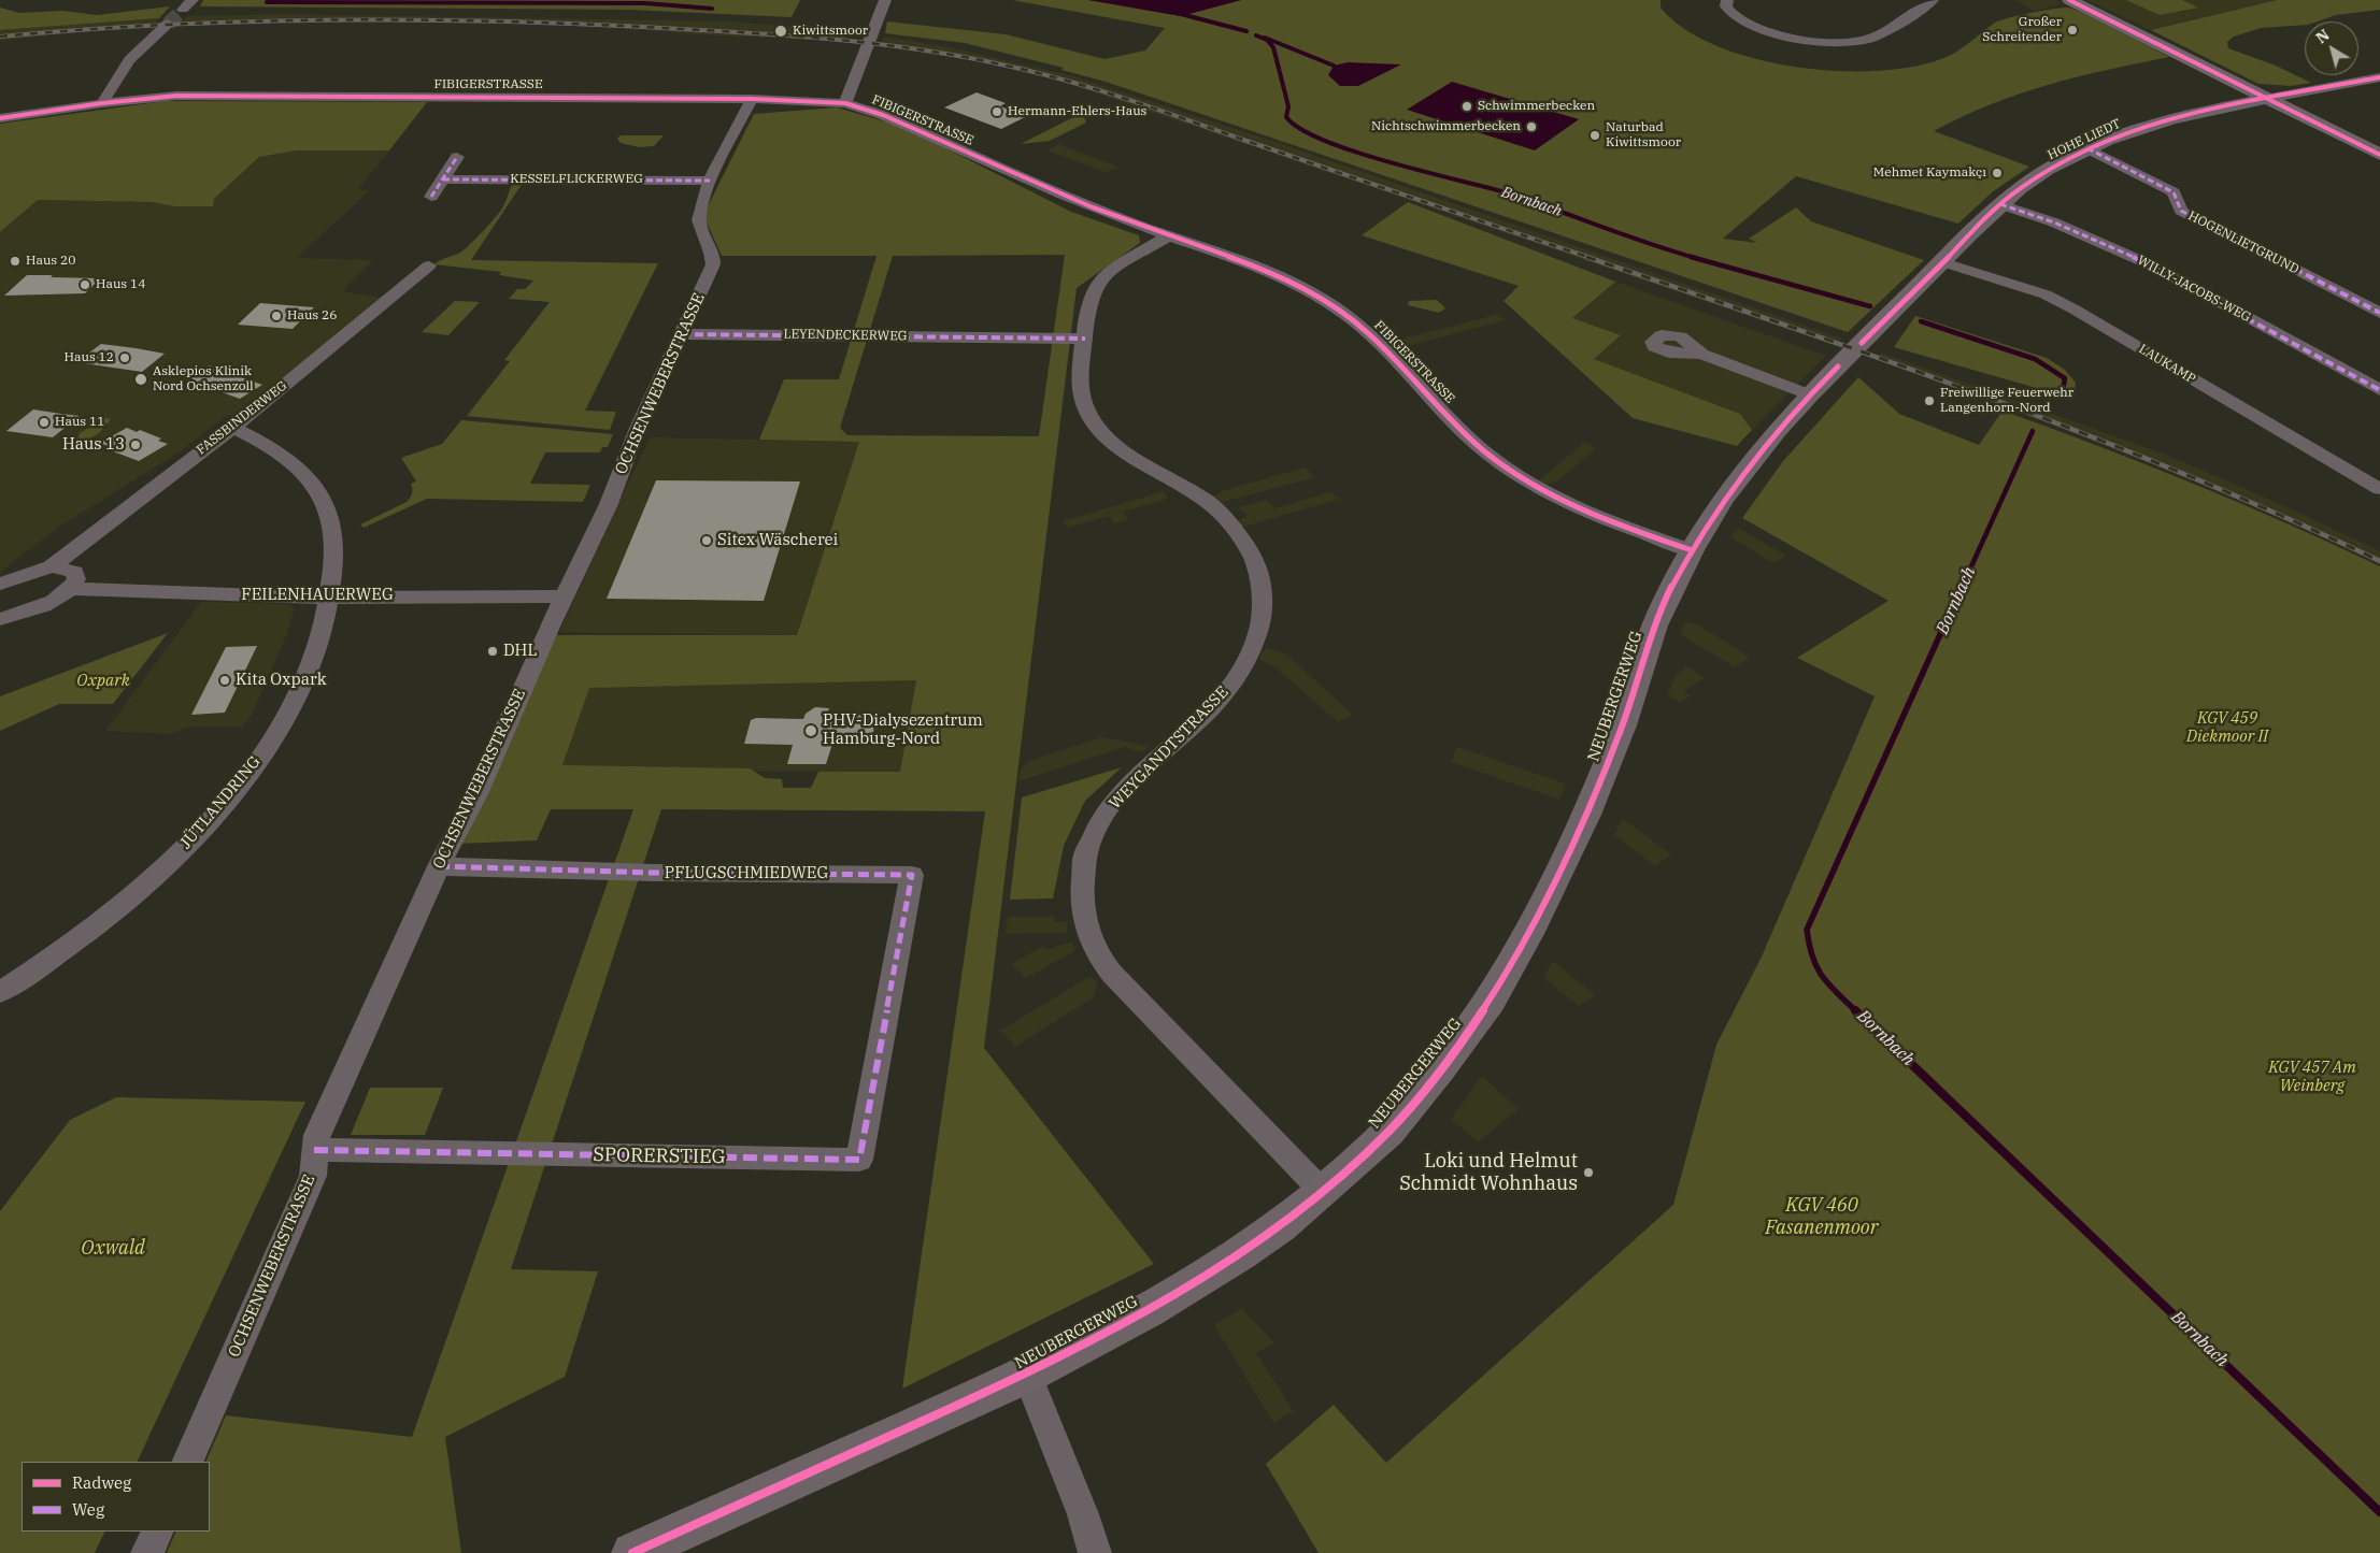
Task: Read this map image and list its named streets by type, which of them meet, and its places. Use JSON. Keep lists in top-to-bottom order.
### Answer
{
  "streets": {
    "street": [
      "FIBIGERSTRASSE",
      "HOHE LIEDT",
      "KESSELFLICKERWEG",
      "HOGENLIETGRUND",
      "WILLY-JACOBS-WEG",
      "LEYENDECKERWEG",
      "LAUKAMP",
      "OCHSENWEBERSTRASSE",
      "FASSBINDERWEG",
      "FEILENHAUERWEG",
      "NEUBERGERWEG",
      "WEYGANDTSTRASSE",
      "JÜTLANDRING",
      "PFLUGSCHMIEDWEG",
      "SPORERSTIEG"
    ]
  },
  "crossings": [
    ["FIBIGERSTRASSE", "OCHSENWEBERSTRASSE"],
    ["FIBIGERSTRASSE", "NEUBERGERWEG"],
    ["FIBIGERSTRASSE", "WEYGANDTSTRASSE"],
    ["HOHE LIEDT", "HOGENLIETGRUND"],
    ["HOHE LIEDT", "WILLY-JACOBS-WEG"],
    ["HOHE LIEDT", "LAUKAMP"],
    ["HOHE LIEDT", "NEUBERGERWEG"],
    ["KESSELFLICKERWEG", "OCHSENWEBERSTRASSE"],
    ["LEYENDECKERWEG", "OCHSENWEBERSTRASSE"],
    ["LEYENDECKERWEG", "WEYGANDTSTRASSE"],
    ["OCHSENWEBERSTRASSE", "FEILENHAUERWEG"],
    ["OCHSENWEBERSTRASSE", "PFLUGSCHMIEDWEG"],
    ["OCHSENWEBERSTRASSE", "SPORERSTIEG"],
    ["FASSBINDERWEG", "JÜTLANDRING"],
    ["FEILENHAUERWEG", "JÜTLANDRING"],
    ["NEUBERGERWEG", "WEYGANDTSTRASSE"],
    ["PFLUGSCHMIEDWEG", "SPORERSTIEG"]
  ],
  "water": ["Bornbach"],
  "parks": [
    "Oxpark",
    "KGV 459 Diekmoor II",
    "KGV 457 Am Weinberg",
    "KGV 460 Fasanenmoor",
    "Oxwald"
  ],
  "places": [
    "Großer Schreitender",
    "Kiwittsmoor",
    "Schwimmerbecken",
    "Hermann-Ehlers-Haus",
    "Nichtschwimmerbecken",
    "Naturbad Kiwittsmoor",
    "Mehmet Kaymakçı",
    "Haus 20",
    "Haus 14",
    "Haus 26",
    "Haus 12",
    "Asklepios Klinik Nord Ochsenzoll",
    "Freiwillige Feuerwehr Langenhorn-Nord",
    "Haus 11",
    "Haus 13",
    "Sitex Wäscherei",
    "DHL",
    "Kita Oxpark",
    "PHV-Dialysezentrum Hamburg-Nord",
    "Loki und Helmut Schmidt Wohnhaus"
  ],
  "legend": ["Radweg", "Weg"],
  "north": "top left"
}
